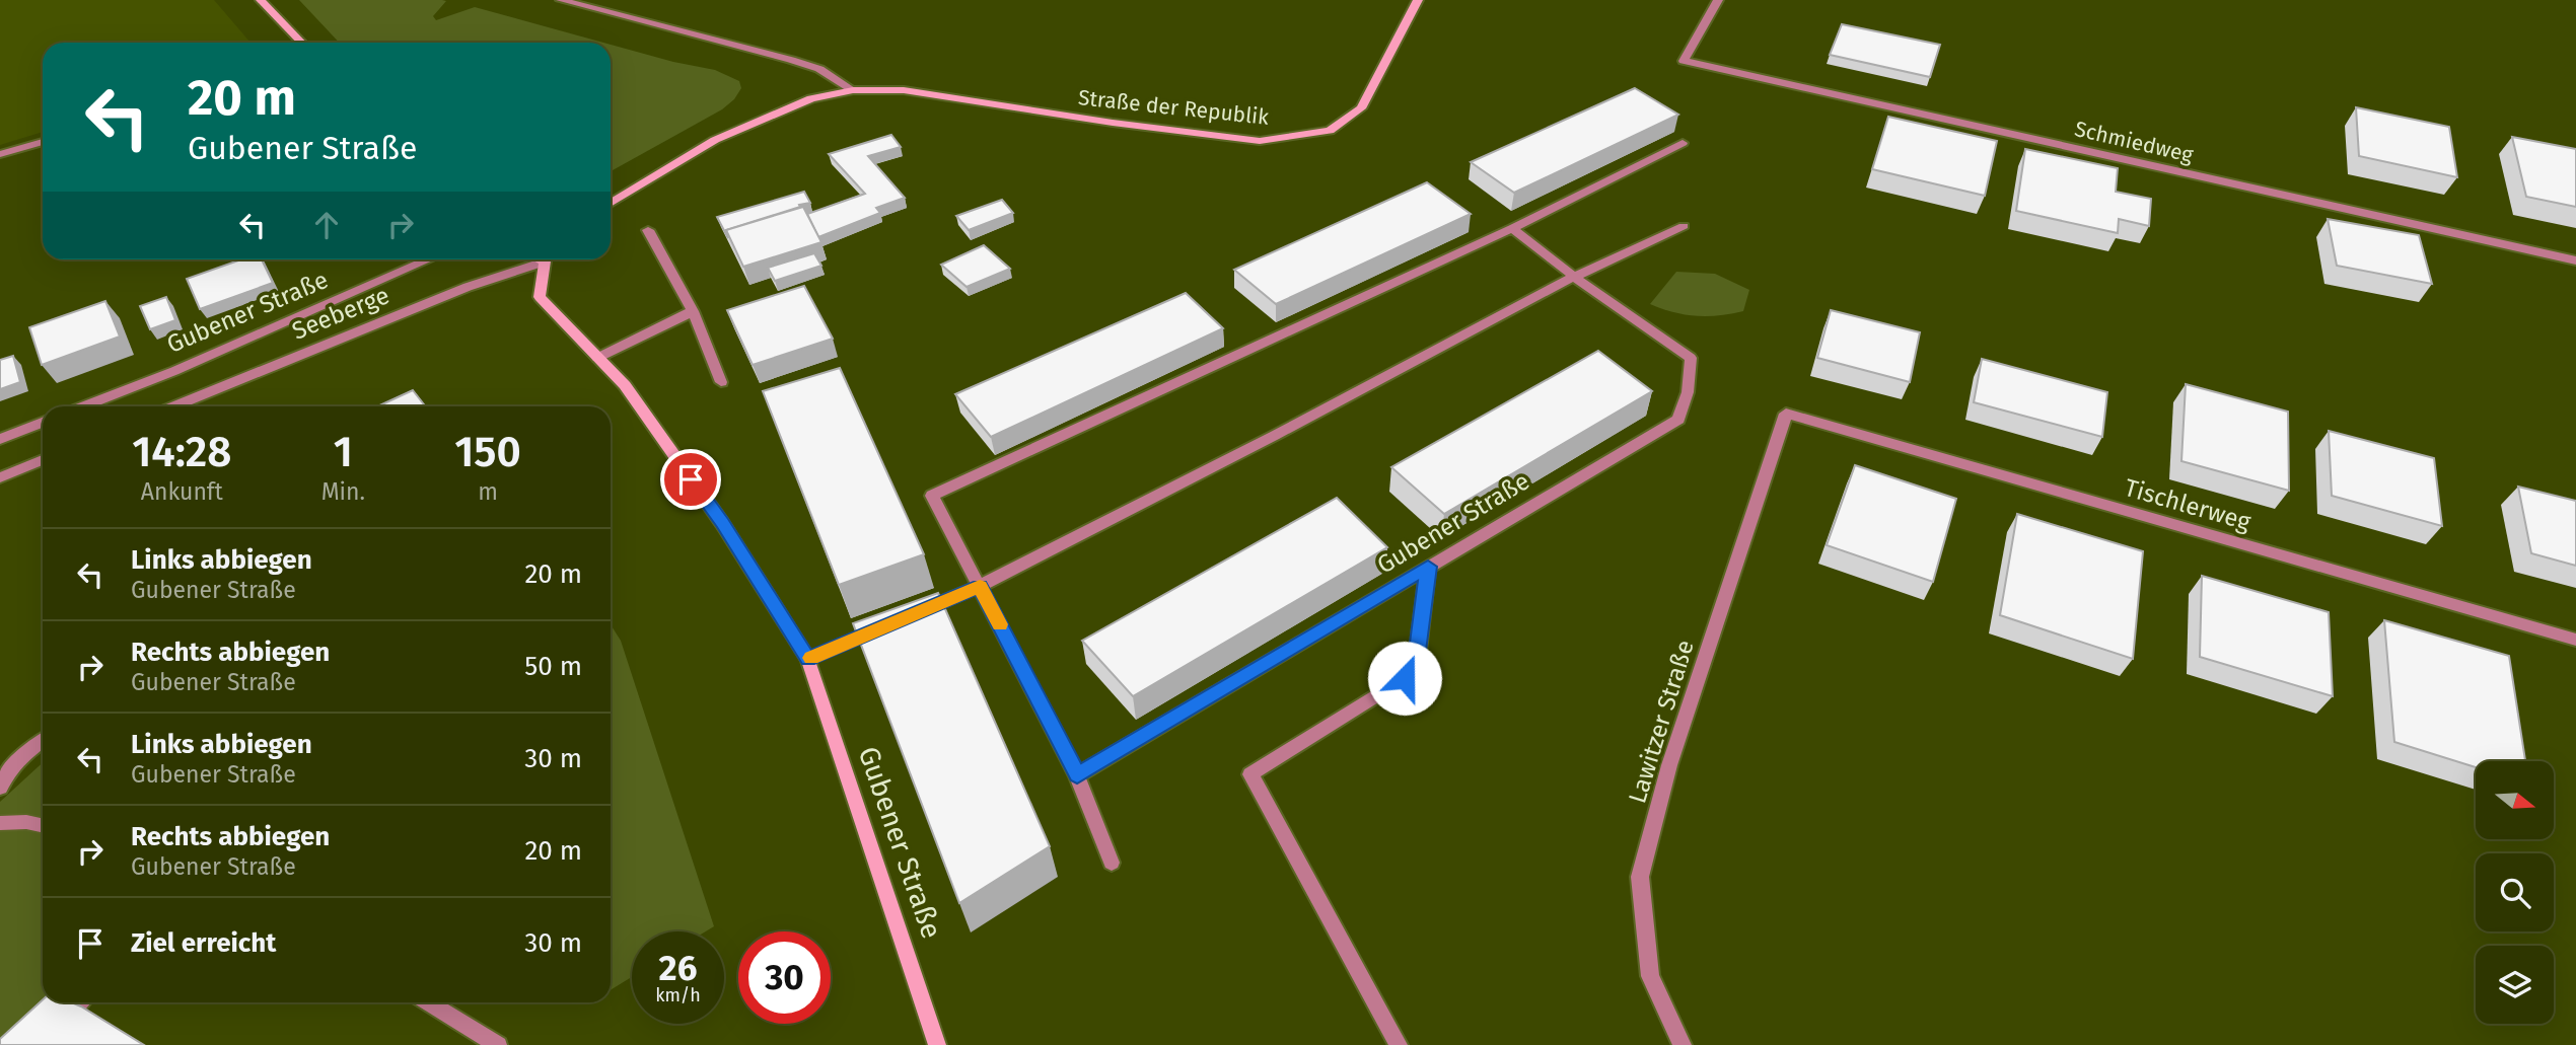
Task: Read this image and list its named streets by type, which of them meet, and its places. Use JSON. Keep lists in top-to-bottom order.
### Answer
{
  "streets": {
    "main road": ["Straße der Republik", "Gubener Straße"],
    "street": [
      "Schmiedweg",
      "Seeberge",
      "Tischlerweg",
      "Lawitzer Straße"
    ]
  },
  "crossings": [
    ["Tischlerweg", "Lawitzer Straße"]
  ],
  "north": "right",
  "page": {
    "turn": ["20 m", "Gubener Straße"],
    "eta": [
      "14:28",
      "Ankunft",
      "1",
      "Min.",
      "150",
      "m"
    ],
    "list": [
      {
        "name": "Links abbiegen",
        "note": "Gubener Straße",
        "value": "20 m"
      },
      {
        "name": "Rechts abbiegen",
        "note": "Gubener Straße",
        "value": "50 m"
      },
      {
        "name": "Links abbiegen",
        "note": "Gubener Straße",
        "value": "30 m"
      },
      {
        "name": "Rechts abbiegen",
        "note": "Gubener Straße",
        "value": "20 m"
      },
      {
        "name": "Ziel erreicht",
        "value": "30 m"
      }
    ],
    "speed": "26 km/h",
    "limit": "30"
  }
}
